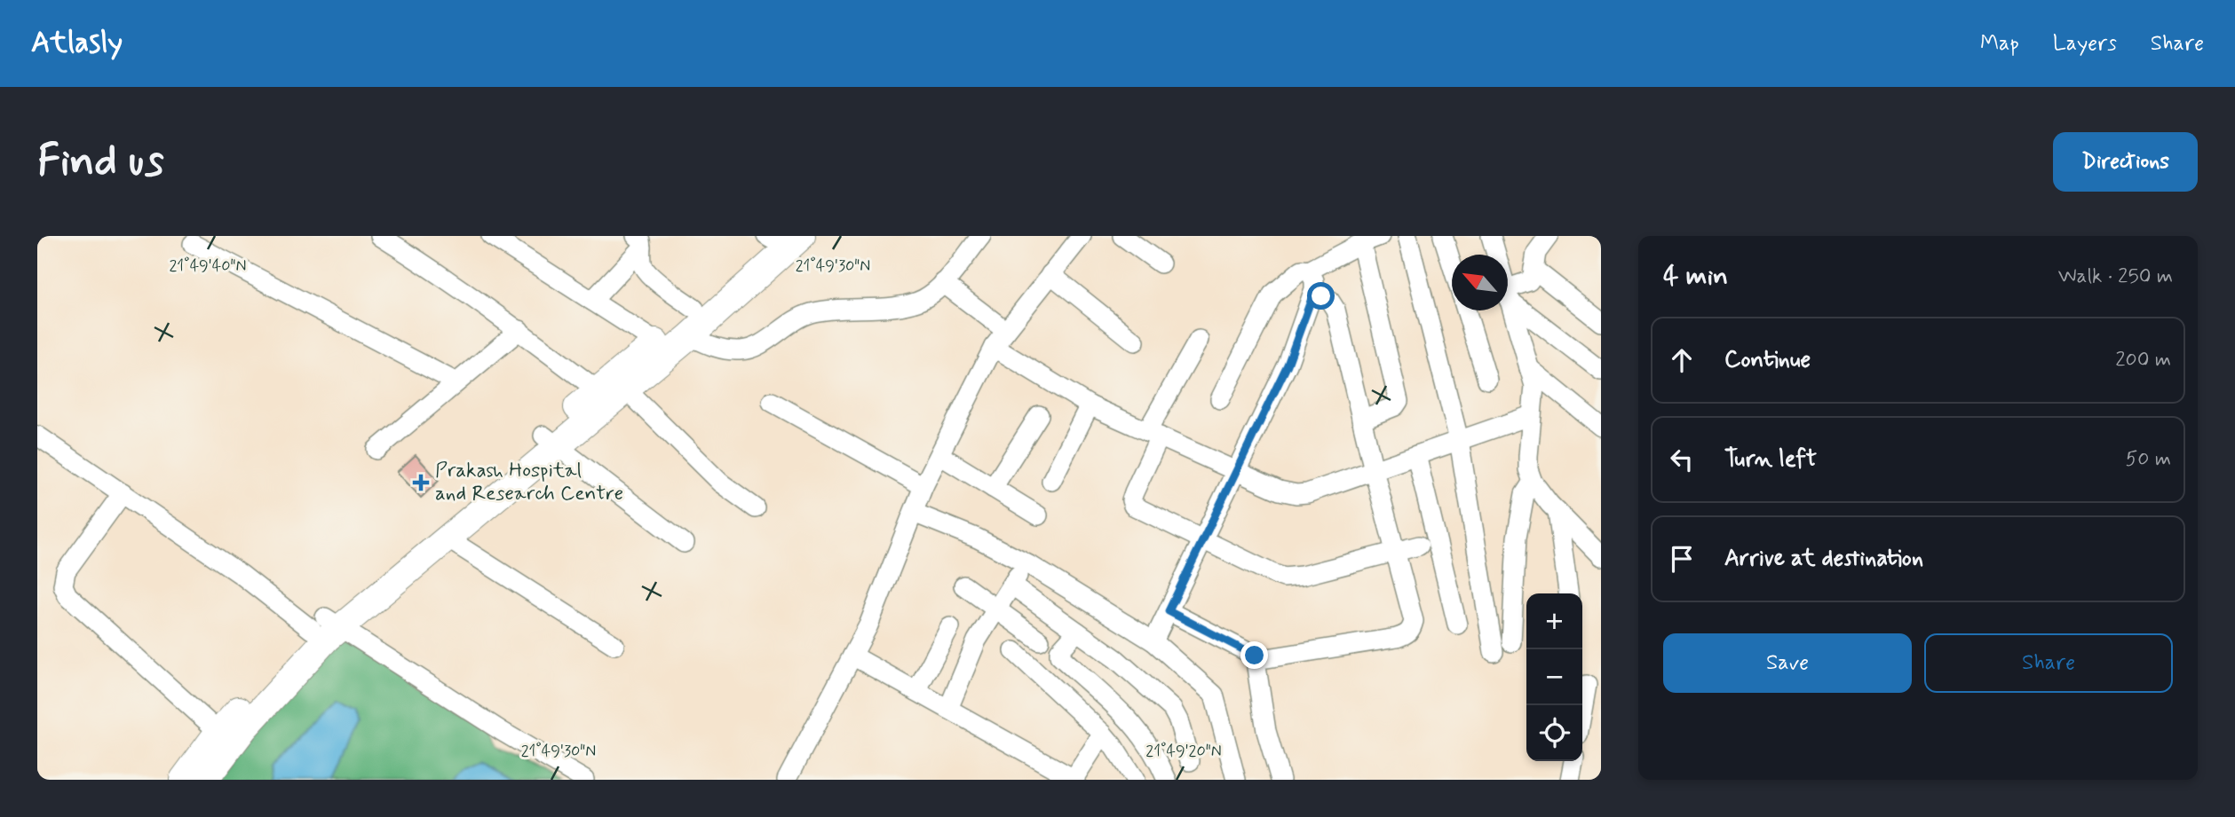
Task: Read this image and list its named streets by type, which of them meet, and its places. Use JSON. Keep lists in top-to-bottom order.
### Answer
{
  "places": {
    "health": ["Prakash Hospital and Research Centre"]
  },
  "north": "top left",
  "page": {
    "header": "Atlasly",
    "nav": ["Map", "Layers", "Share"],
    "buttons": [
      "Directions",
      ["Save", "Share"]
    ],
    "title": "Find us",
    "heading": ["4 min", "Walk · 250 m"],
    "list": [
      ["Continue", "200 m"],
      ["Turn left", "50 m"],
      "Arrive at destination"
    ],
    "map_buttons": ["+", "−"]
  },
  "coordinates": ["21°49'40\"N", "21°49'30\"N", "21°49'20\"N"]
}
